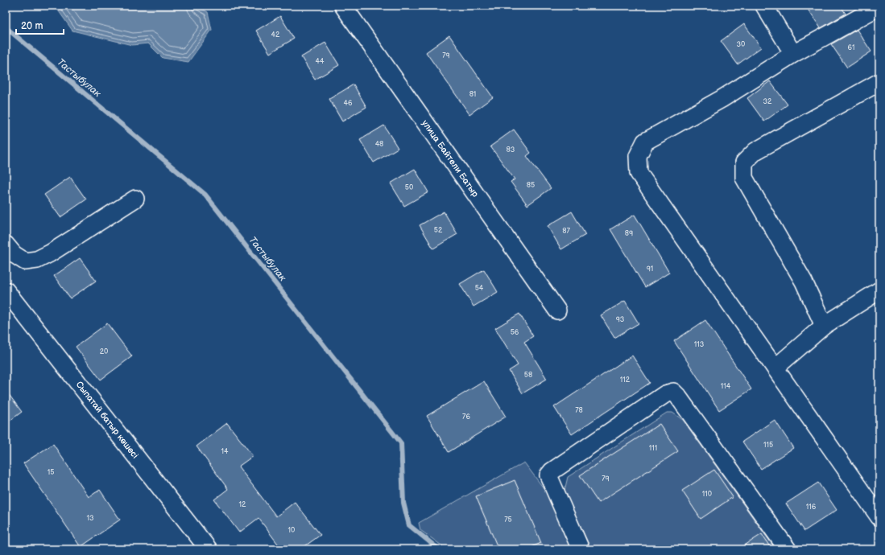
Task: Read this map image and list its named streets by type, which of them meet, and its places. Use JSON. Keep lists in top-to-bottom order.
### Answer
{
  "streets": {
    "street": ["улица Байтели Батыр", "Сыпатай батыр көшесі"]
  },
  "water": ["Тастыбулак"],
  "house_numbers": [
    "42",
    "30",
    "61",
    "79",
    "44",
    "81",
    "32",
    "46",
    "48",
    "83",
    "85",
    "50",
    "52",
    "87",
    "89",
    "91",
    "54",
    "93",
    "56",
    "113",
    "20",
    "58",
    "112",
    "114",
    "78",
    "76",
    "115",
    "111",
    "14",
    "15",
    "79",
    "110",
    "12",
    "116",
    "13",
    "75",
    "10"
  ],
  "scale_bar": "20 m"
}
